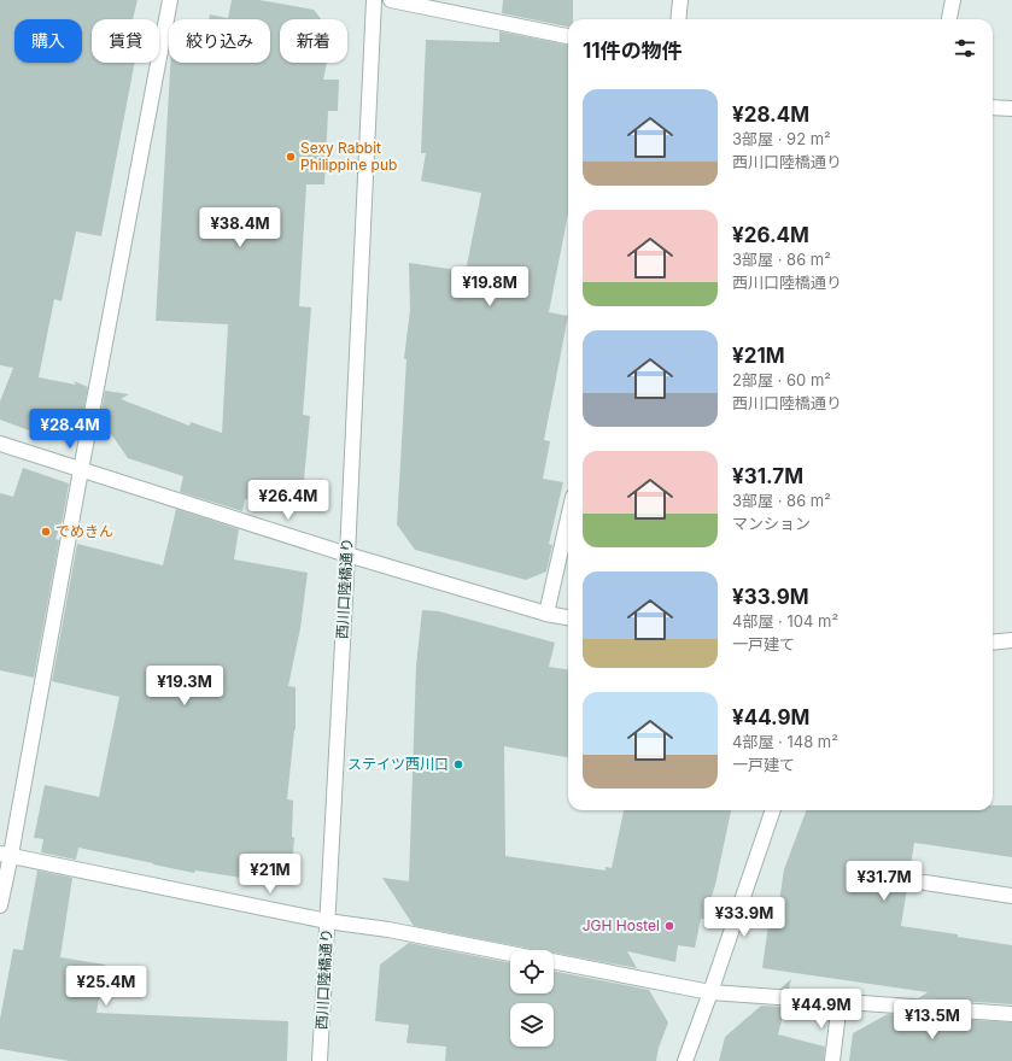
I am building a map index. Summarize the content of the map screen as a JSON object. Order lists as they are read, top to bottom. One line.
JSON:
{"streets":{"street":["西川口陸橋通り"]},"places":["Sexy Rabbit Philippine pub","でめきん","ステイツ西川口","JGH Hostel"],"page":{"chip":["購入","賃貸","絞り込み","新着"],"heading":"11件の物件","list":[{"name":"¥28.4M","note":"3部屋 · 92 m² · 西川口陸橋通り"},{"name":"¥26.4M","note":"3部屋 · 86 m² · 西川口陸橋通り"},{"name":"¥21M","note":"2部屋 · 60 m² · 西川口陸橋通り"},{"name":"¥31.7M","note":"3部屋 · 86 m² · マンション"},{"name":"¥33.9M","note":"4部屋 · 104 m² · 一戸建て"},{"name":"¥44.9M","note":"4部屋 · 148 m² · 一戸建て"}],"price":["¥38.4M","¥19.8M","¥28.4M","¥26.4M","¥19.3M","¥21M","¥31.7M","¥33.9M","¥25.4M","¥44.9M","¥13.5M"]}}
